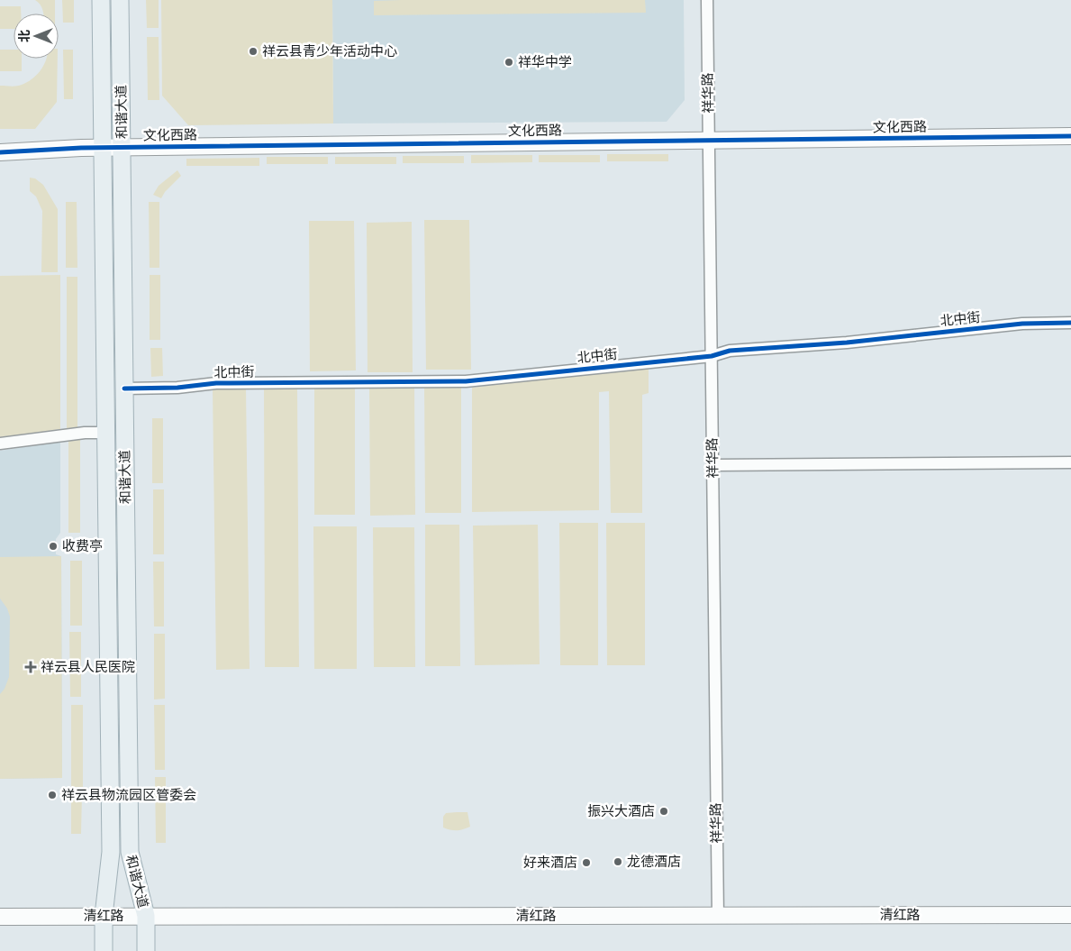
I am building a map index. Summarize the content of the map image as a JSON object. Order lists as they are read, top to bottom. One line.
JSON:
{"streets":{"main road":["和谐大道"],"street":["祥华路","文化西路","北中街","清红路"]},"crossings":[["祥华路","文化西路"],["祥华路","北中街"],["祥华路","清红路"],["和谐大道","文化西路"],["和谐大道","北中街"],["和谐大道","清红路"]],"places":{"other":["祥云县青少年活动中心","祥华中学","收费亭","祥云县物流园区管委会","振兴大酒店","龙德酒店","好来酒店"],"health":["祥云县人民医院"]},"north":"left"}
